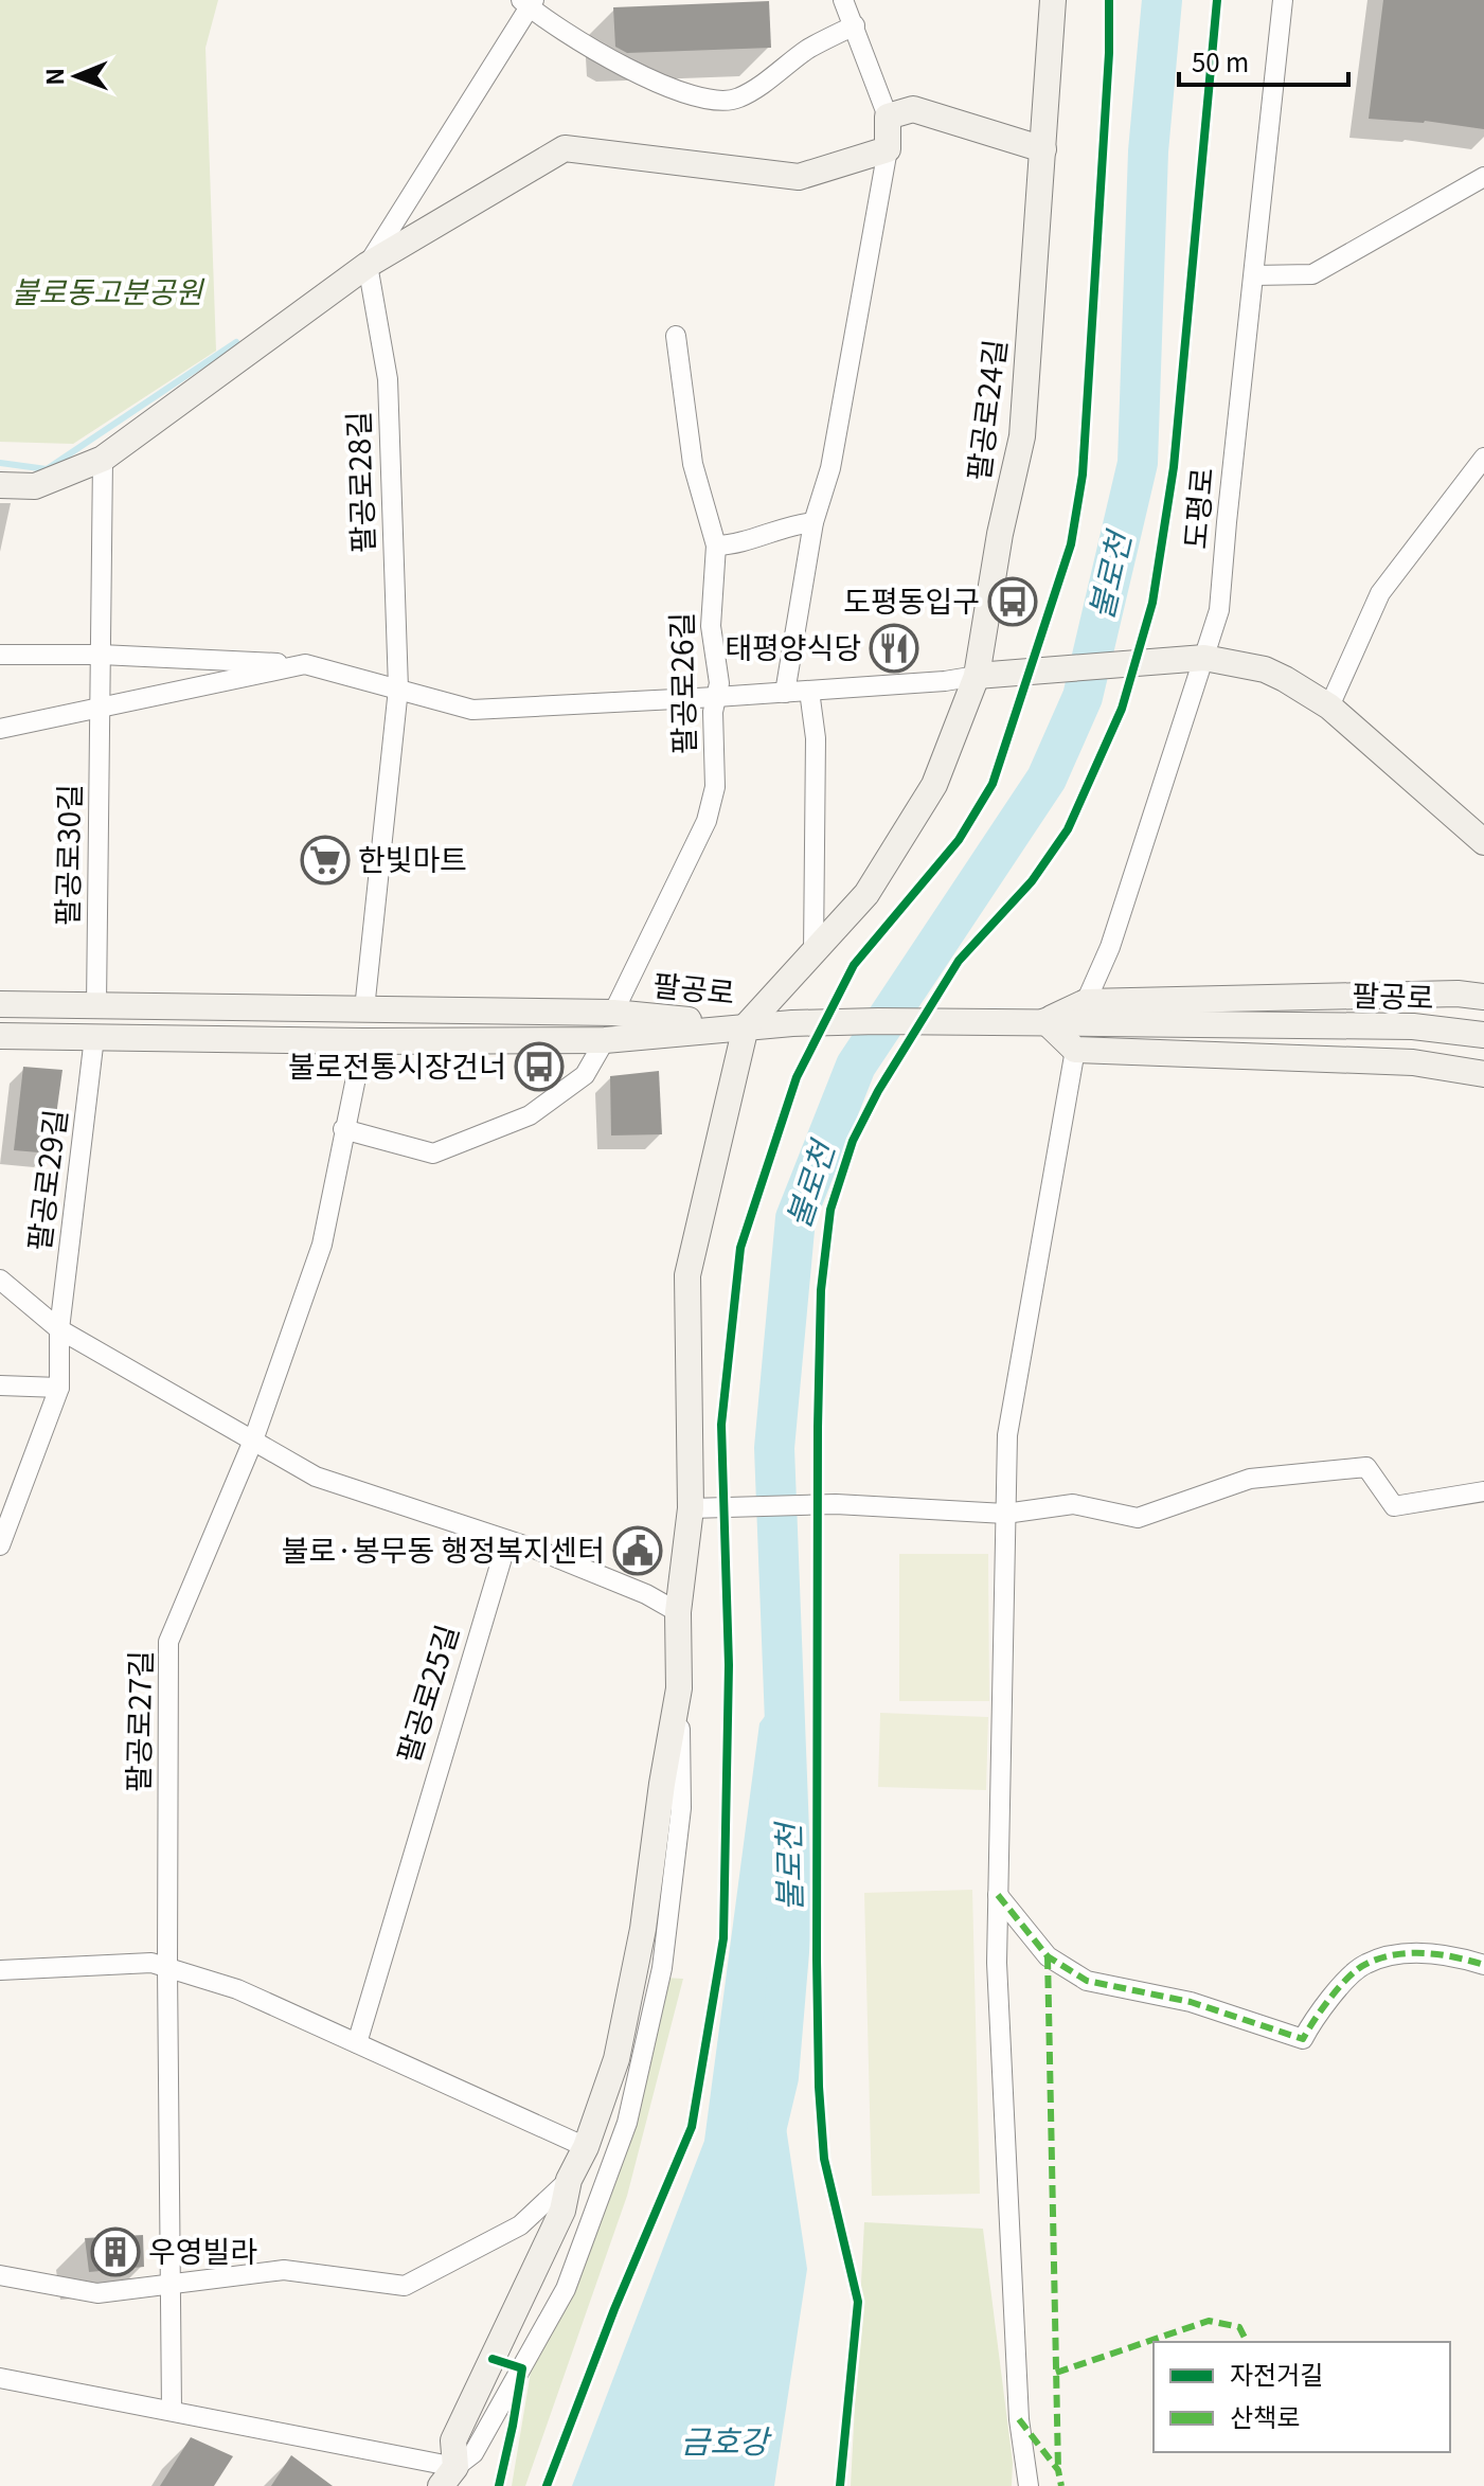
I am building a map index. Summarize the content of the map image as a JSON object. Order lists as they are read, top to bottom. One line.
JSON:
{"streets":{"main road":["팔공로24길","팔공로"],"street":["팔공로28길","도평로","팔공로26길","팔공로30길","팔공로29길","팔공로25길","팔공로27길"]},"crossings":[["팔공로24길","팔공로"],["팔공로28길","팔공로"],["팔공로26길","팔공로"],["팔공로30길","팔공로"],["팔공로","팔공로29길"],["팔공로","팔공로27길"],["팔공로29길","팔공로27길"]],"water":["불로천","금호강"],"parks":["불로동고분공원"],"places":{"bus stop":["도평동입구","불로전통시장건너"],"restaurant":["태평양식당"],"supermarket":["한빛마트"],"public building":["불로·봉무동 행정복지센터"],"building":["우영빌라"]},"legend":["자전거길","산책로"],"scale_bar":"50 m","north":"left"}
